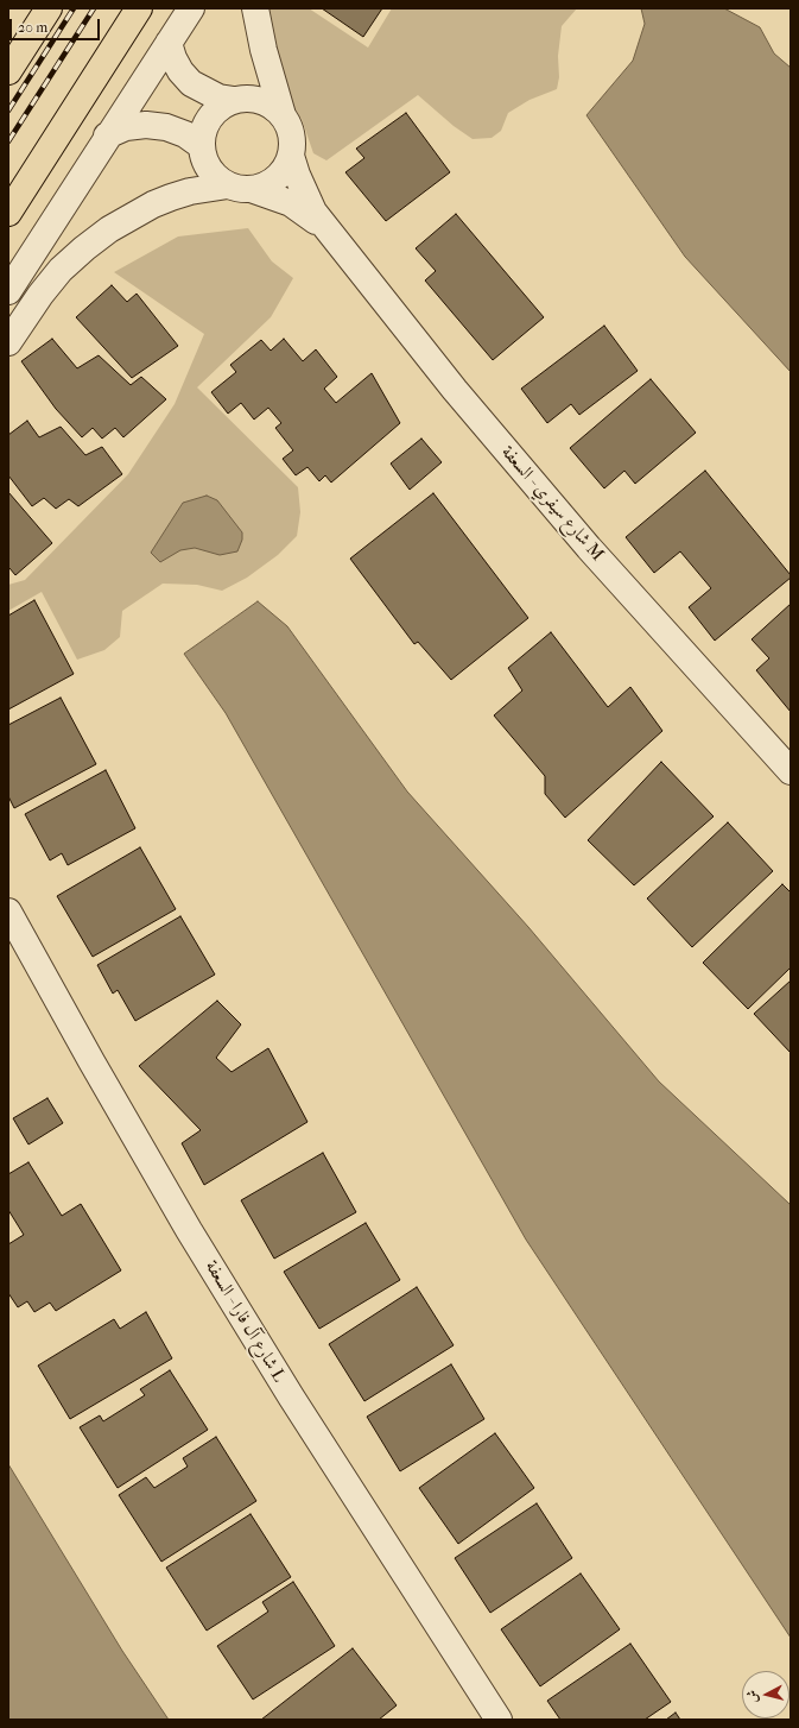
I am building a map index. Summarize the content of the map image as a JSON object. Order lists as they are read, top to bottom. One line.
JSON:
{"streets":{"street":["شارع سيفري - السعفة M","شارع آل فارا - السعفة L"]},"scale_bar":"20 m","north":"left"}
